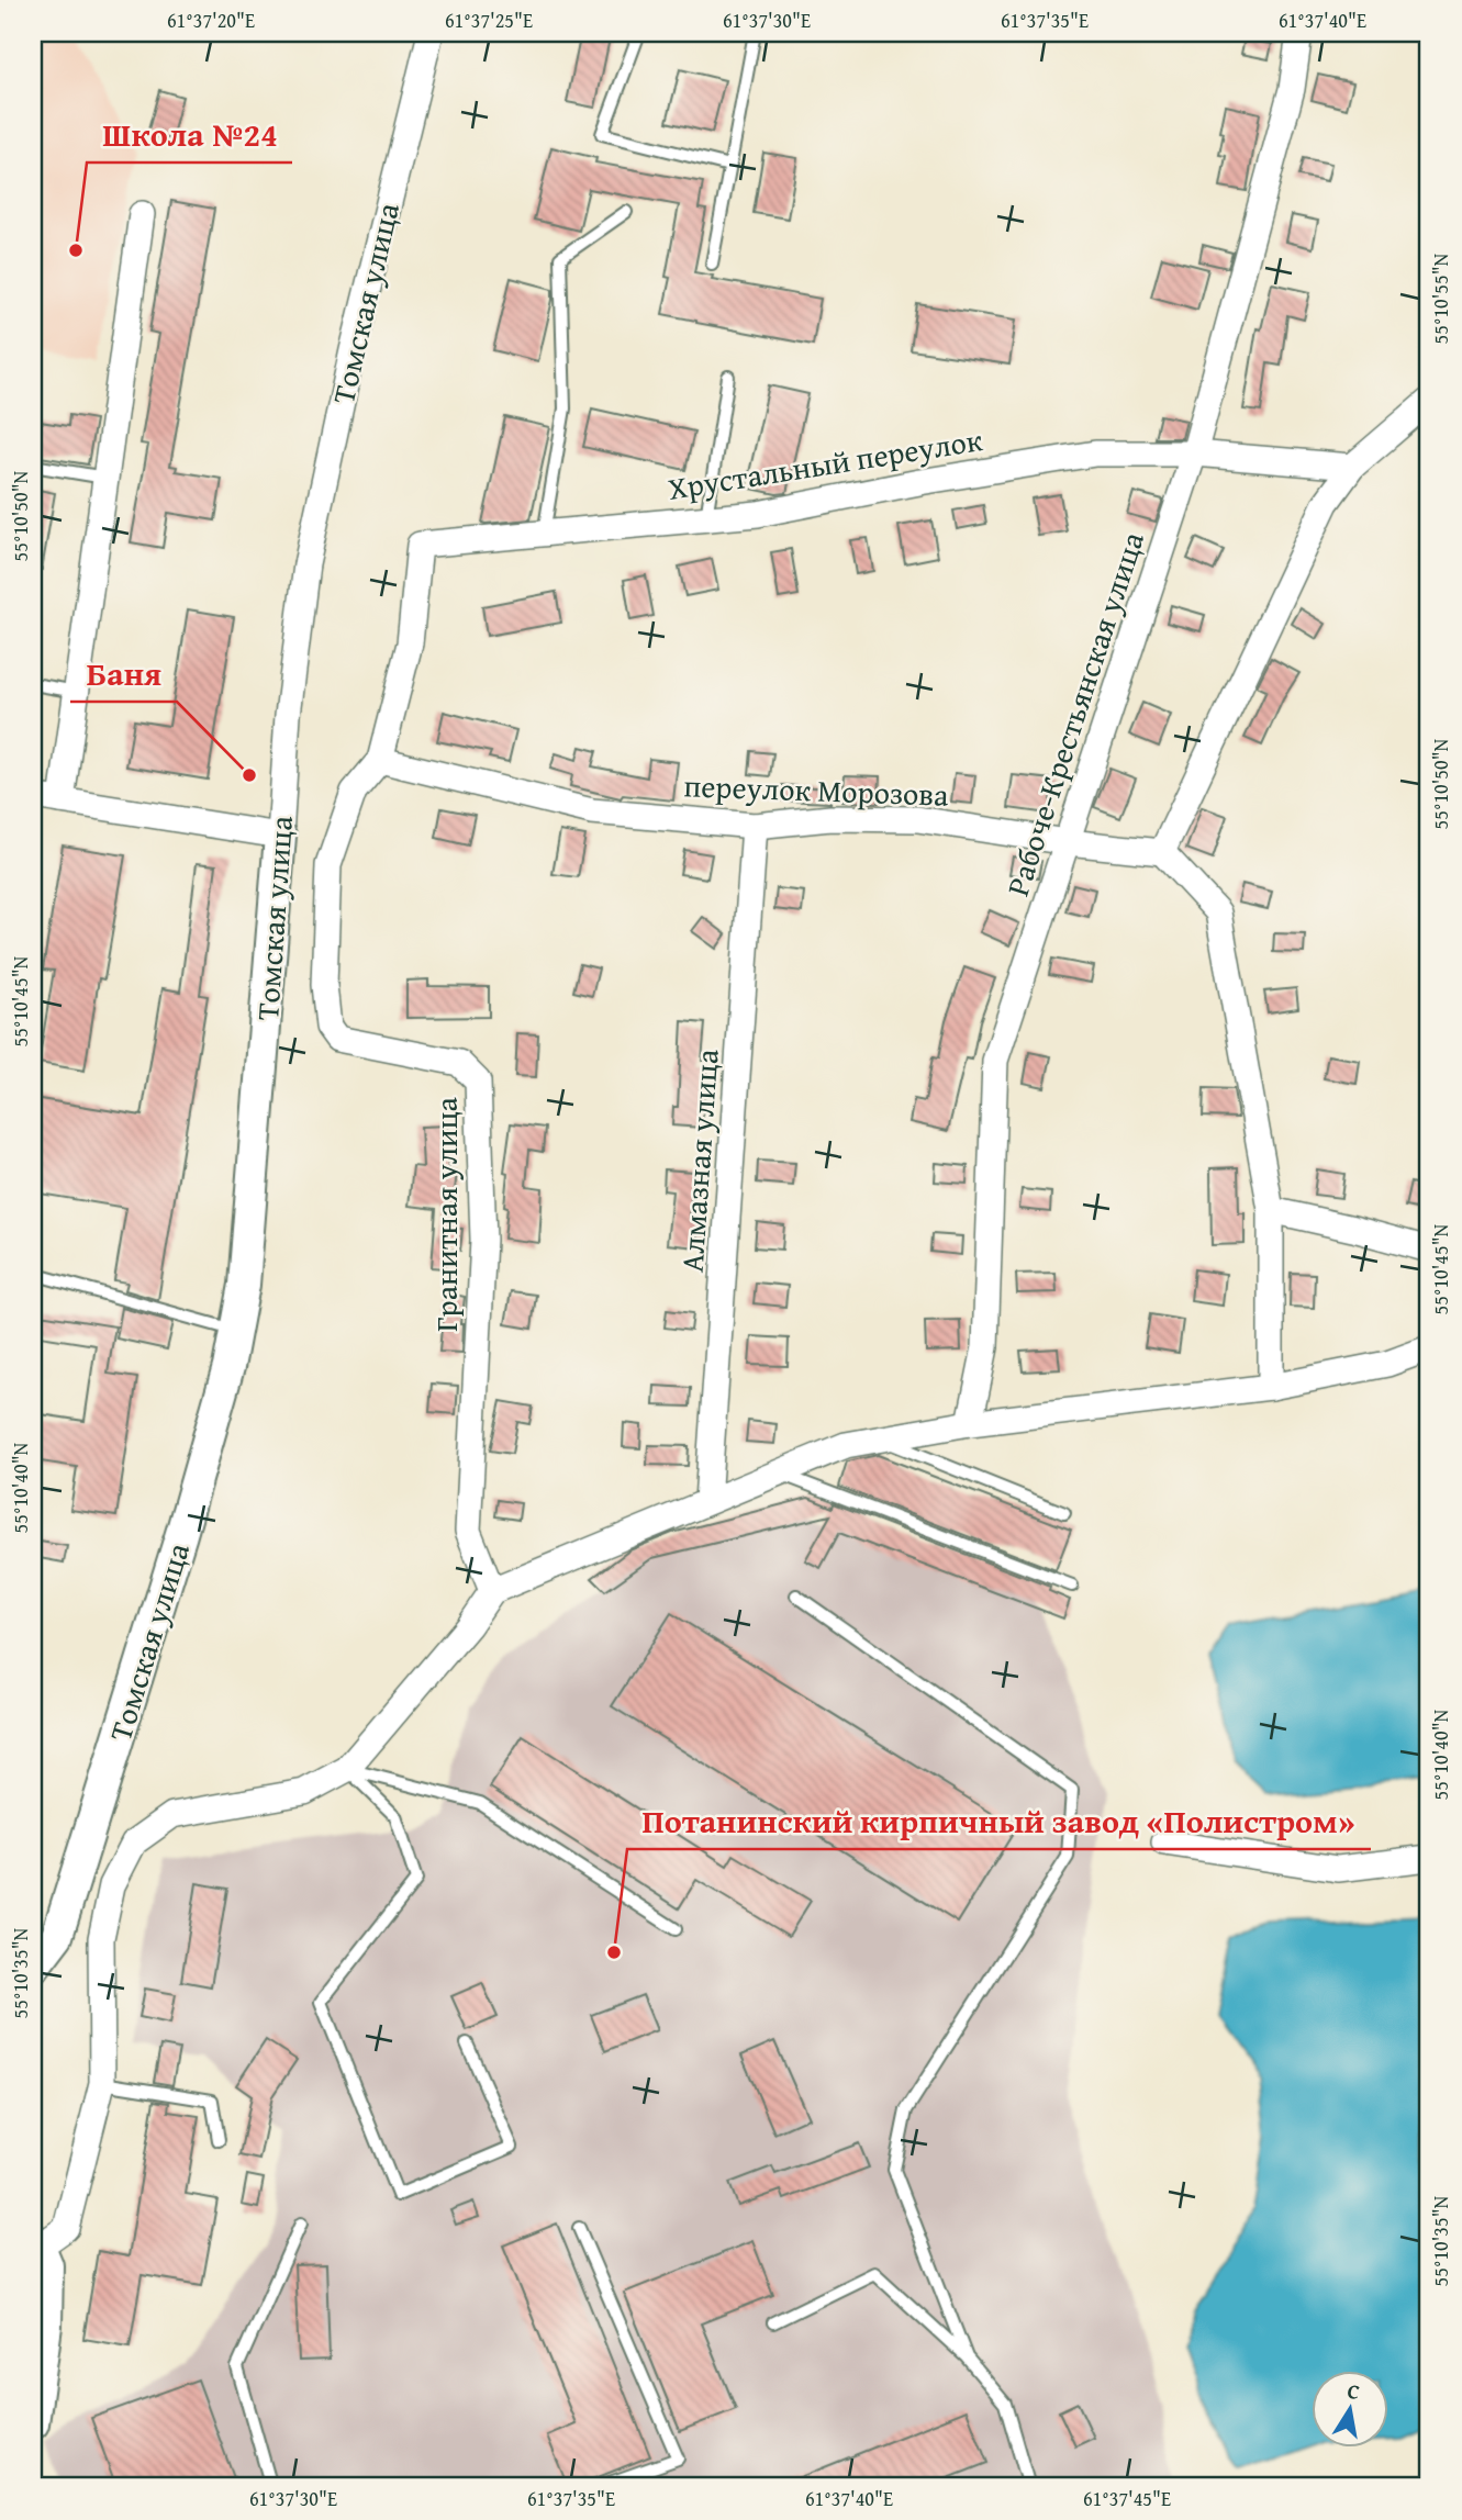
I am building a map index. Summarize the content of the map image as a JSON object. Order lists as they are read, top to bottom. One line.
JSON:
{"streets":{"street":["Томская улица","Хрустальный переулок","Рабоче-Крестьянская улица","переулок Морозова","Алмазная улица","Гранитная улица"]},"crossings":[["Хрустальный переулок","Рабоче-Крестьянская улица"],["Хрустальный переулок","Гранитная улица"],["Рабоче-Крестьянская улица","переулок Морозова"],["переулок Морозова","Алмазная улица"],["переулок Морозова","Гранитная улица"]],"places":["Школа №24","Баня","Потанинский кирпичный завод «Полистром»"],"north":"top","coordinates":["61°37'20\"E","61°37'25\"E","61°37'30\"E","61°37'35\"E","61°37'40\"E","55°10'55\"N","55°10'50\"N","55°10'45\"N","55°10'40\"N","55°10'35\"N","61°37'45\"E"]}
